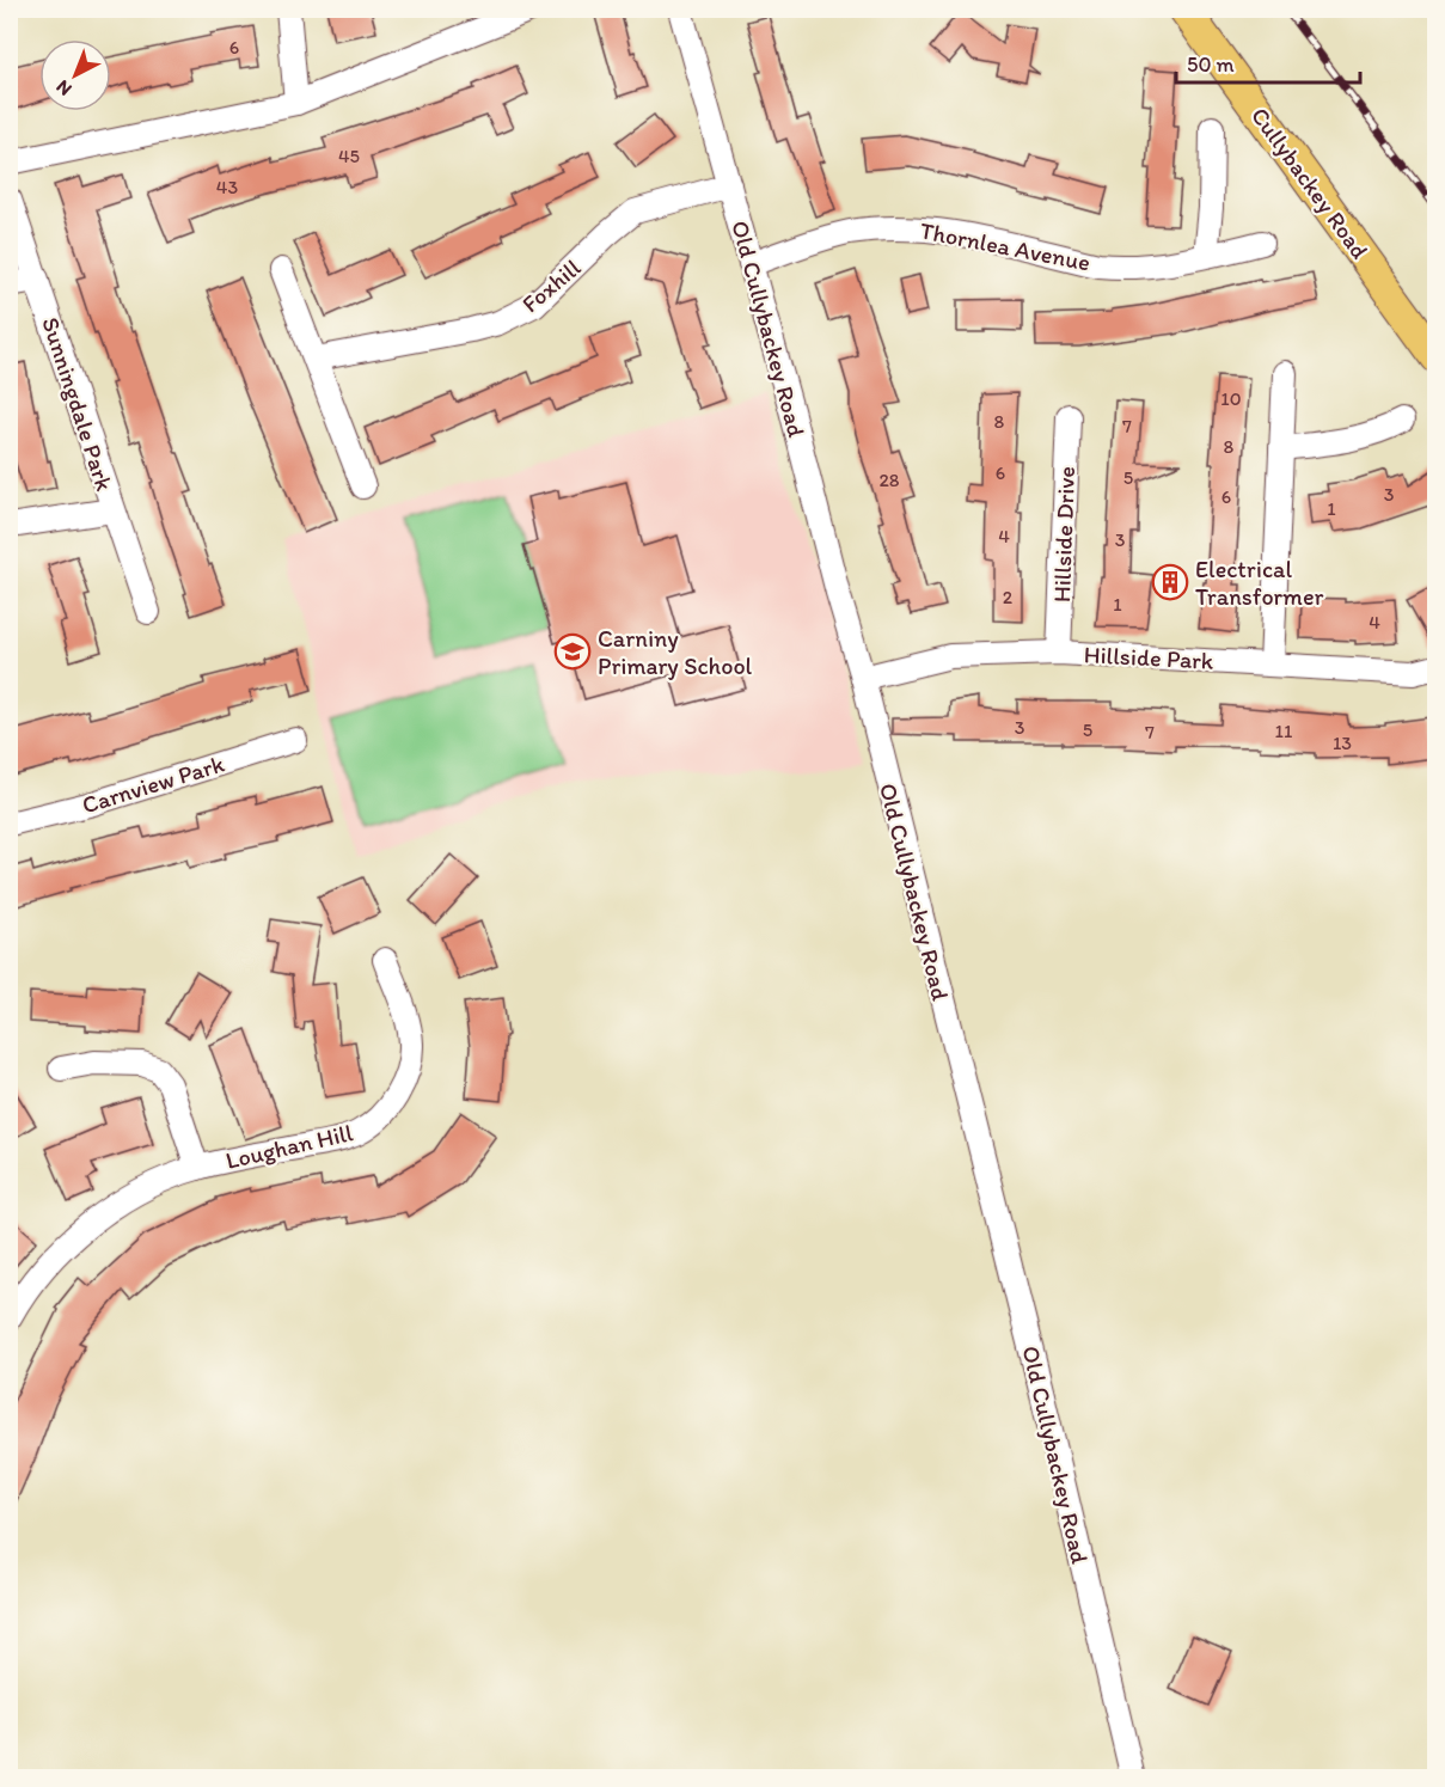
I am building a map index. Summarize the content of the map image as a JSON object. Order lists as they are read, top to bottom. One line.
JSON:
{"streets":{"main road":["Cullybackey Road"],"street":["Thornlea Avenue","Foxhill","Old Cullybackey Road","Sunningdale Park","Hillside Drive","Hillside Park","Carnview Park","Loughan Hill"]},"crossings":[["Thornlea Avenue","Old Cullybackey Road"],["Foxhill","Old Cullybackey Road"],["Old Cullybackey Road","Hillside Park"],["Hillside Drive","Hillside Park"]],"places":{"building":["Electrical Transformer"],"school or university":["Carniny Primary School"]},"house_numbers":["6","45","43","10","8","7","8","6","5","28","3","6","1","4","3","2","1","4","3","5","11","7","13"],"scale_bar":"50 m","north":"bottom left"}
